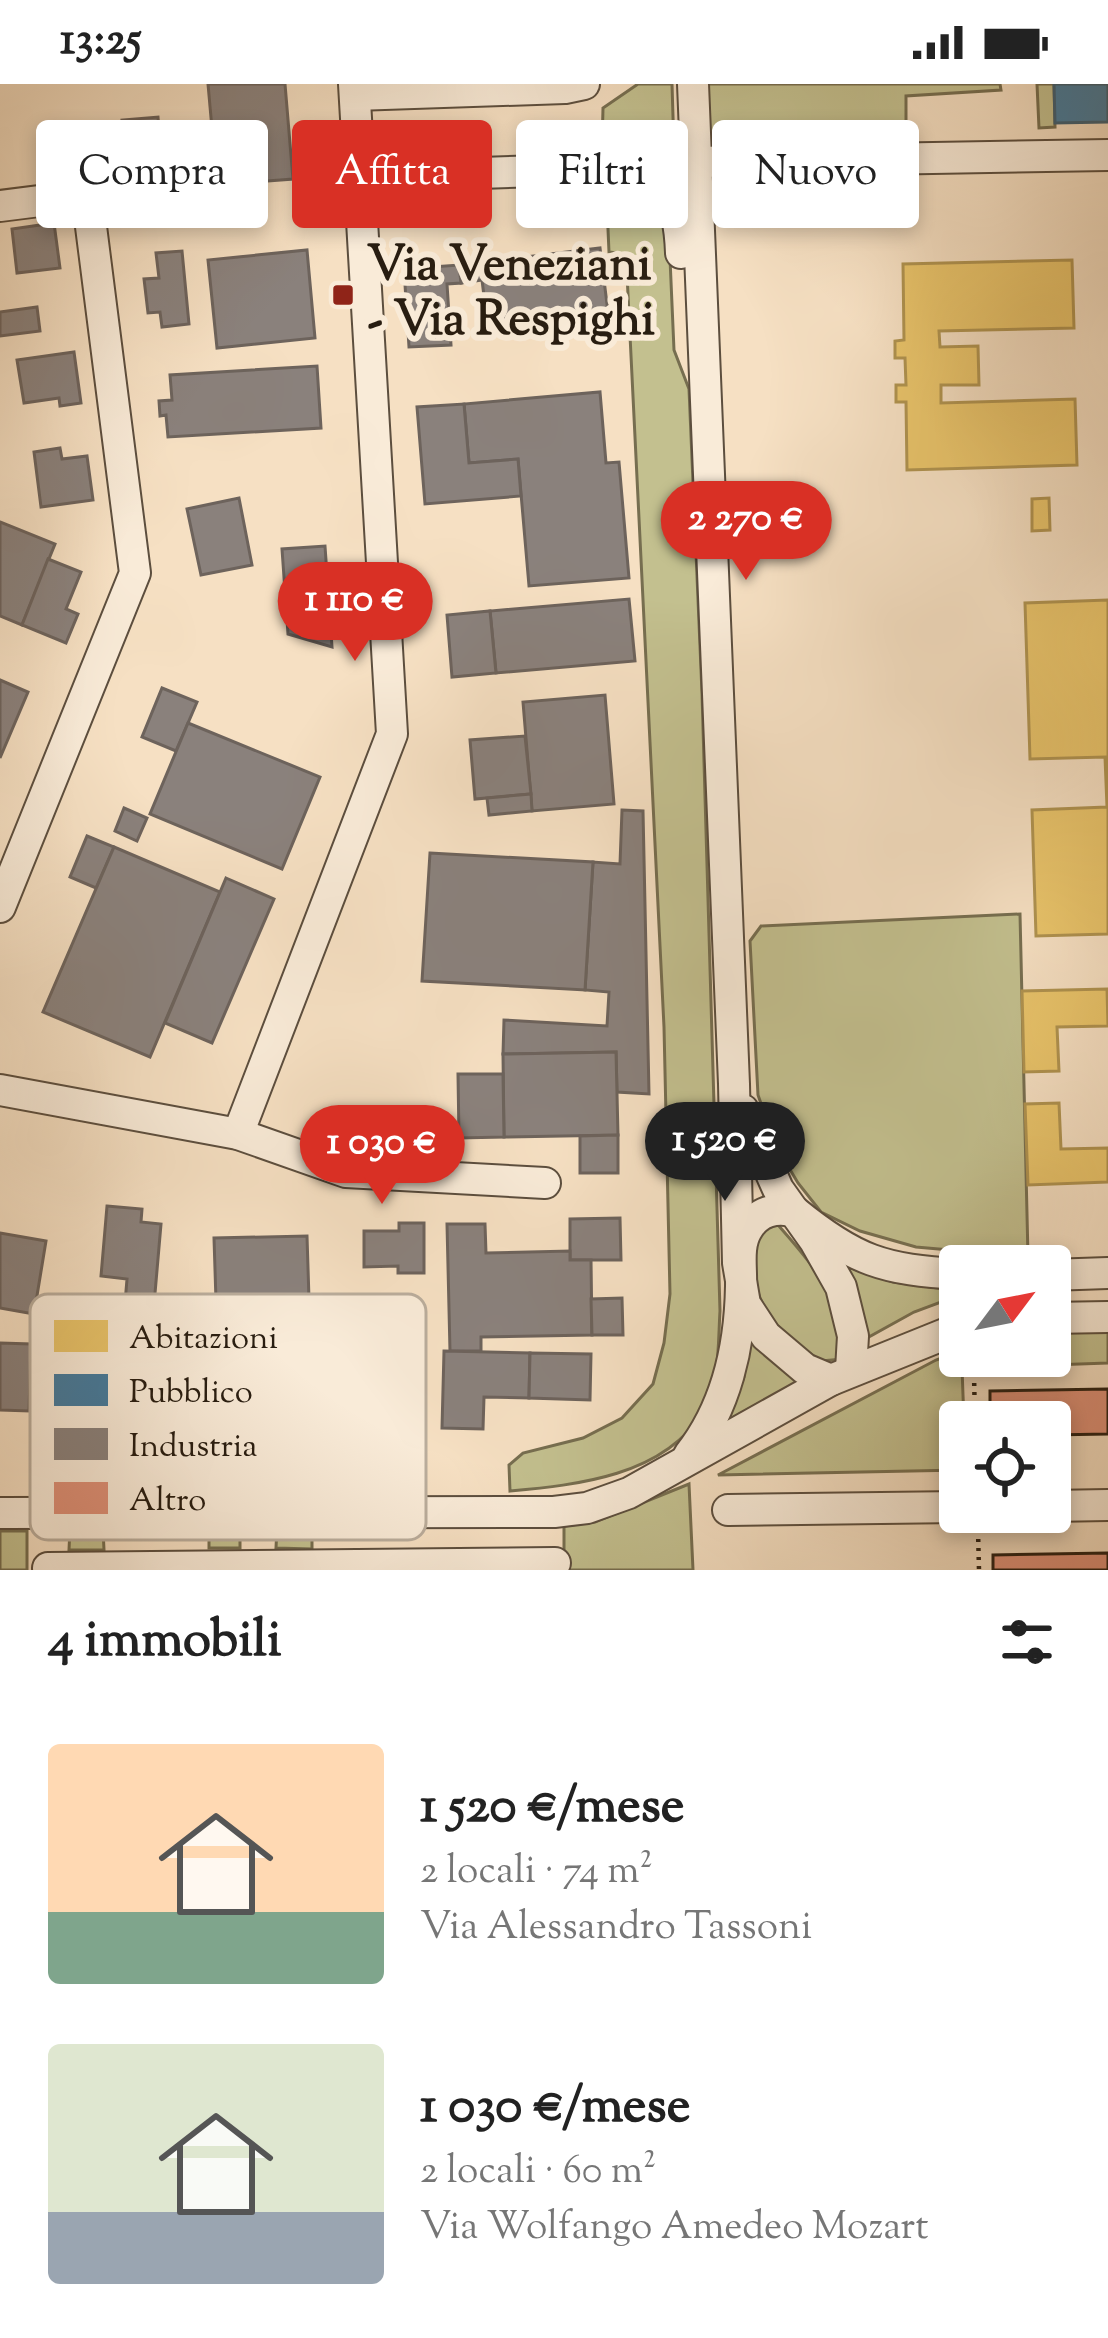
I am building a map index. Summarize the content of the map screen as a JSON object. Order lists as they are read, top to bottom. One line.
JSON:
{"places":{"transit":["Via Veneziani - Via Respighi"]},"legend":["Abitazioni","Pubblico","Industria","Altro"],"north":"top right","page":{"status":"13:25","chip":["Compra","Affitta","Filtri","Nuovo"],"price":["2 270 €","1 110 €","1 520 €","1 030 €"],"heading":"4 immobili","list":[{"name":"1 520 €/mese","note":"2 locali · 74 m² · Via Alessandro Tassoni"},{"name":"1 030 €/mese","note":"2 locali · 60 m² · Via Wolfango Amedeo Mozart"}]}}
